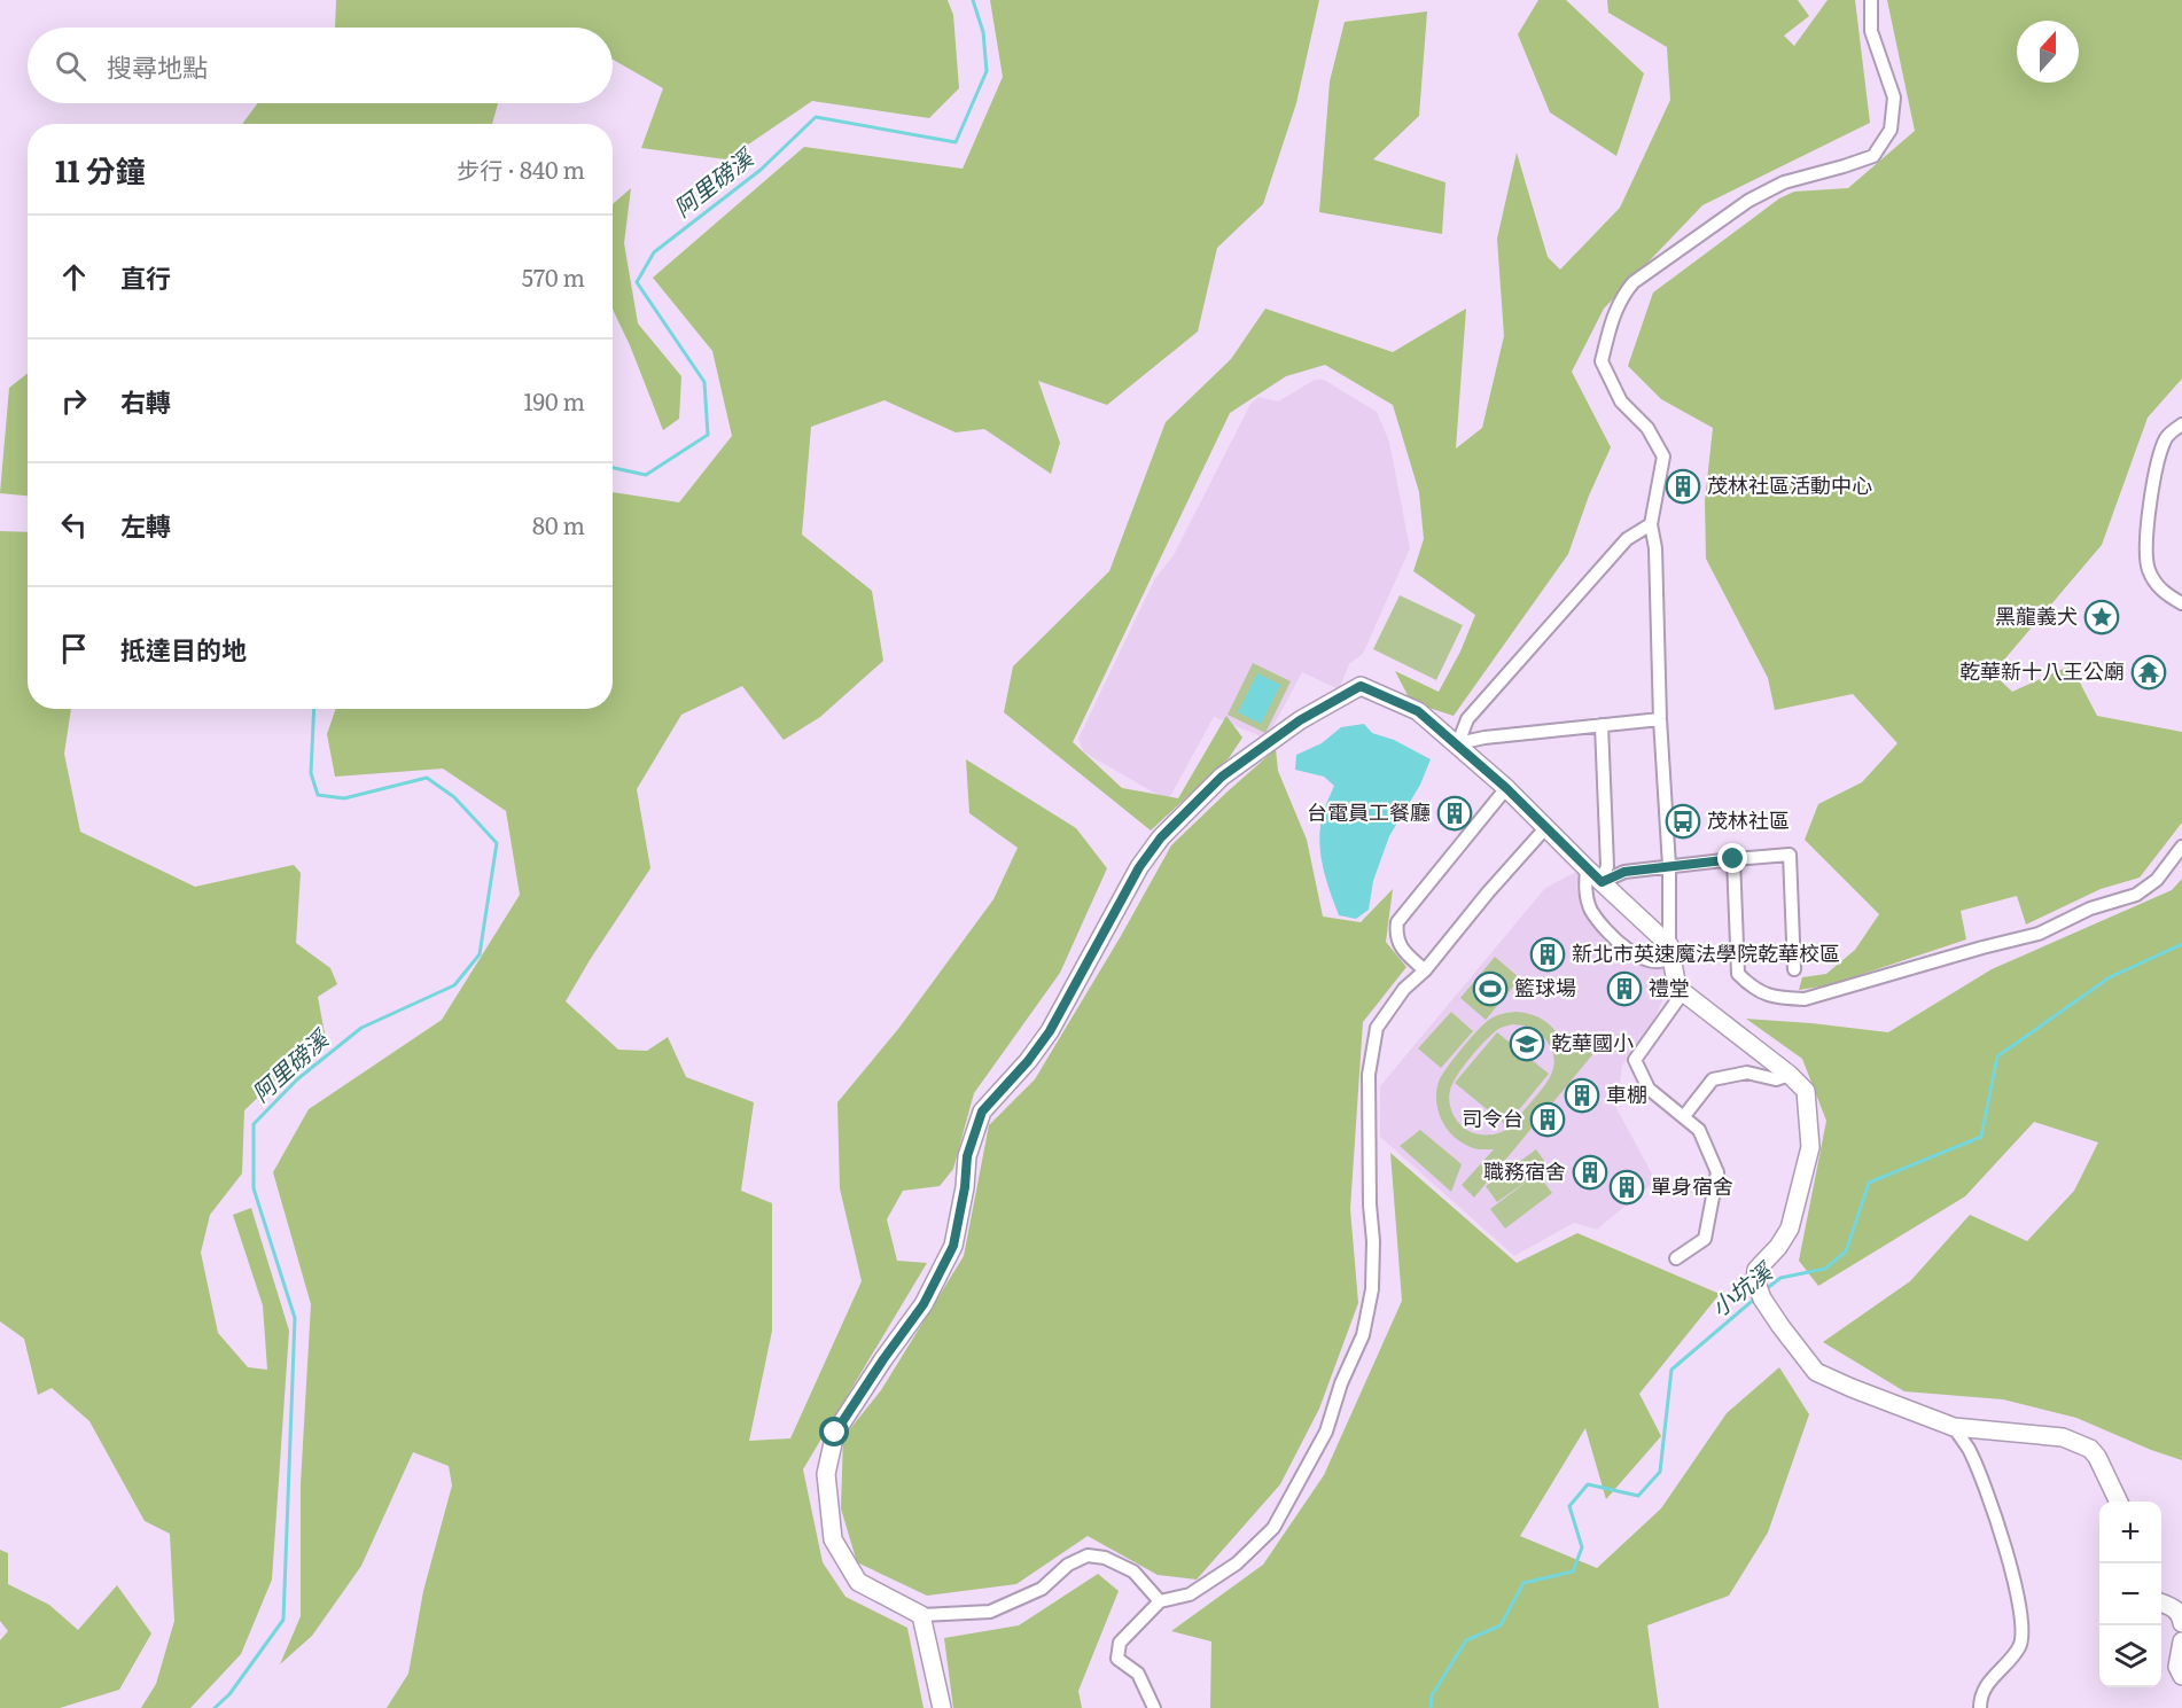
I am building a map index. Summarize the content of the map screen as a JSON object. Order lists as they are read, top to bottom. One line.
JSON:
{"water":["阿里磅溪","小坑溪"],"places":{"building":["茂林社區活動中心","台電員工餐廳","新北市英速魔法學院乾華校區","禮堂","車棚","司令台","職務宿舍","單身宿舍"],"place":["黑龍義犬"],"temple":["乾華新十八王公廟"],"bus stop":["茂林社區"],"sports":["籃球場"],"school or university":["乾華國小"]},"north":"top","page":{"search":"搜尋地點","heading":["11 分鐘","步行 · 840 m"],"list":[["直行","570 m"],["右轉","190 m"],["左轉","80 m"],"抵達目的地"],"map_buttons":["+","−"]}}
